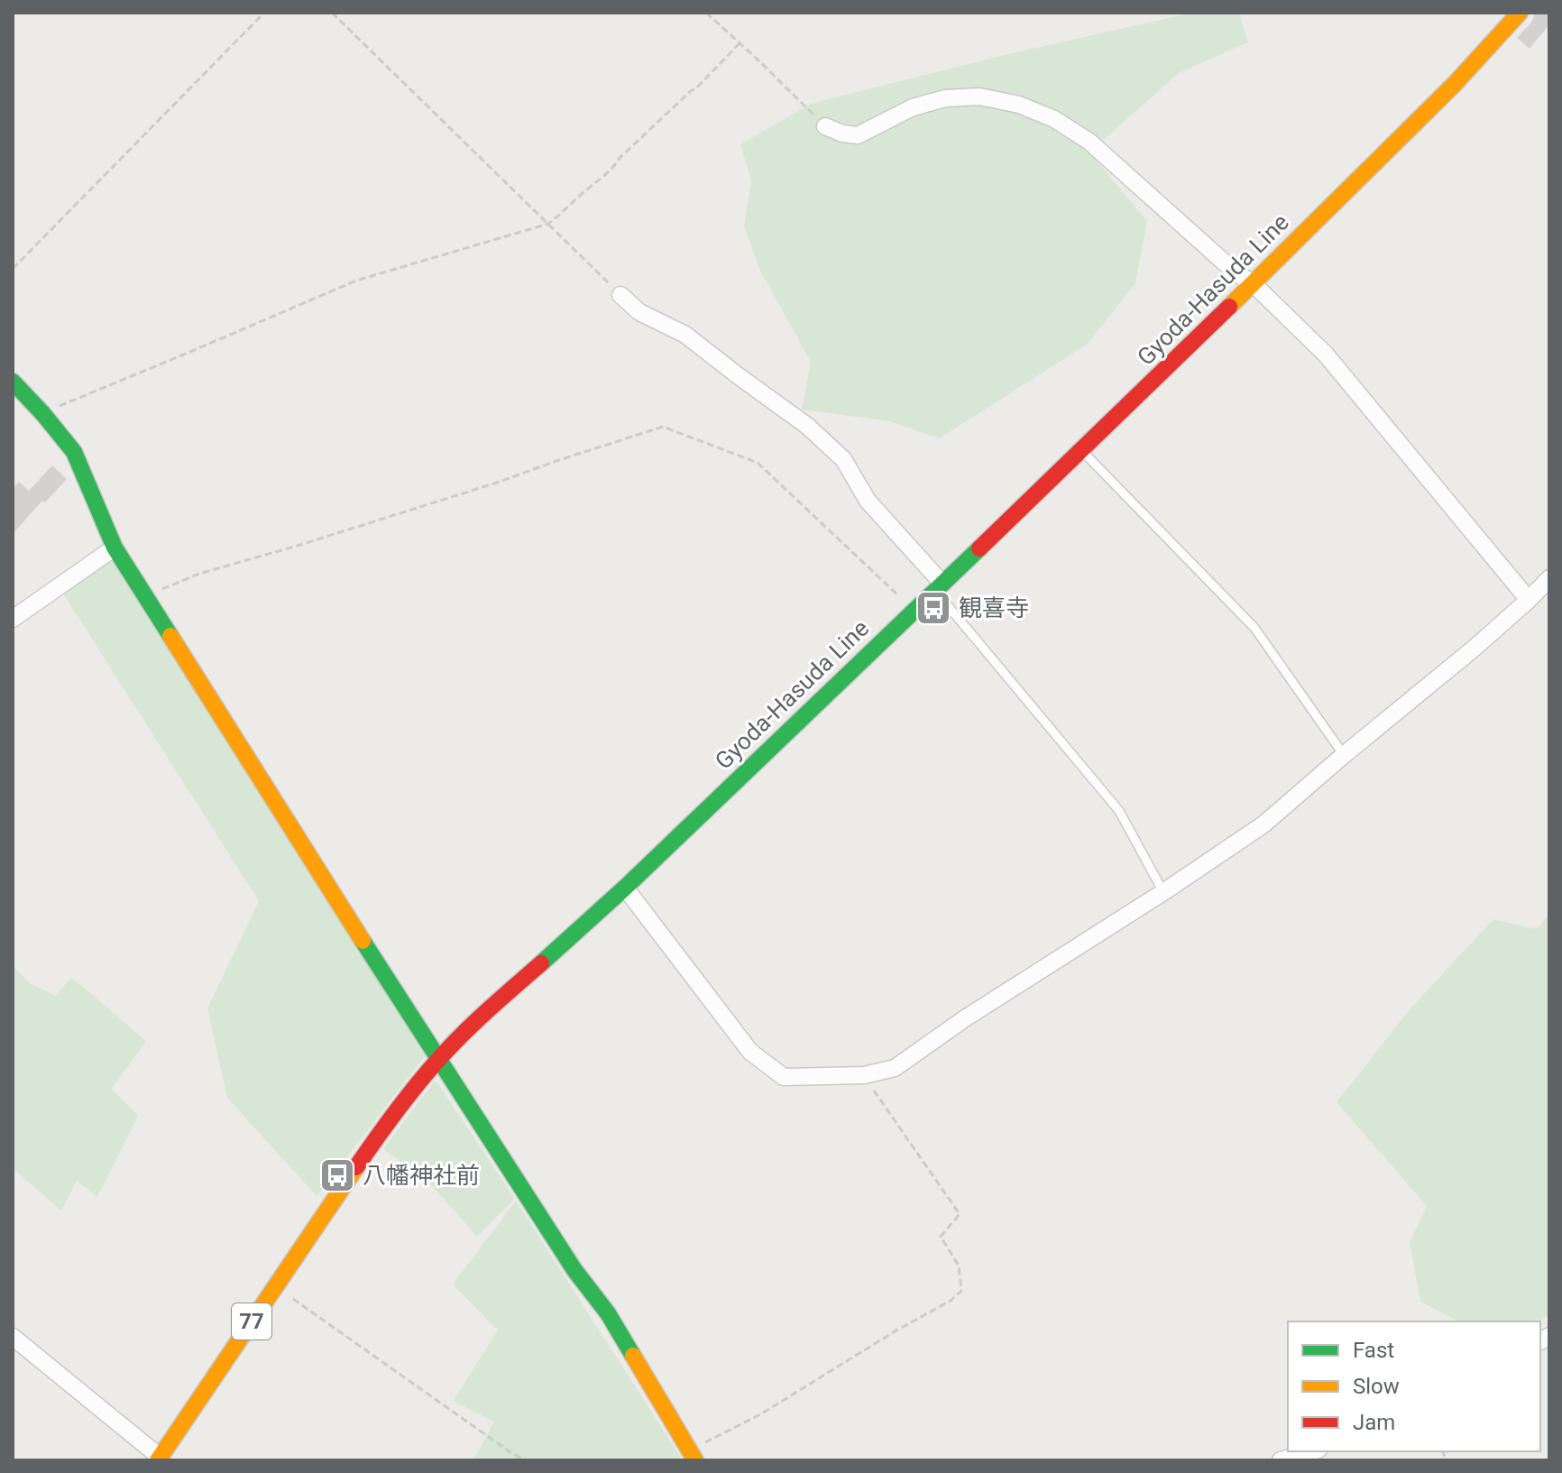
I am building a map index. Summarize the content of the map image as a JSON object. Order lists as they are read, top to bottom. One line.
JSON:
{"streets":{"main road":["Gyoda-Hasuda Line","77"]},"places":{"bus stop":["観喜寺","八幡神社前"]},"legend":["Fast","Slow","Jam"]}
